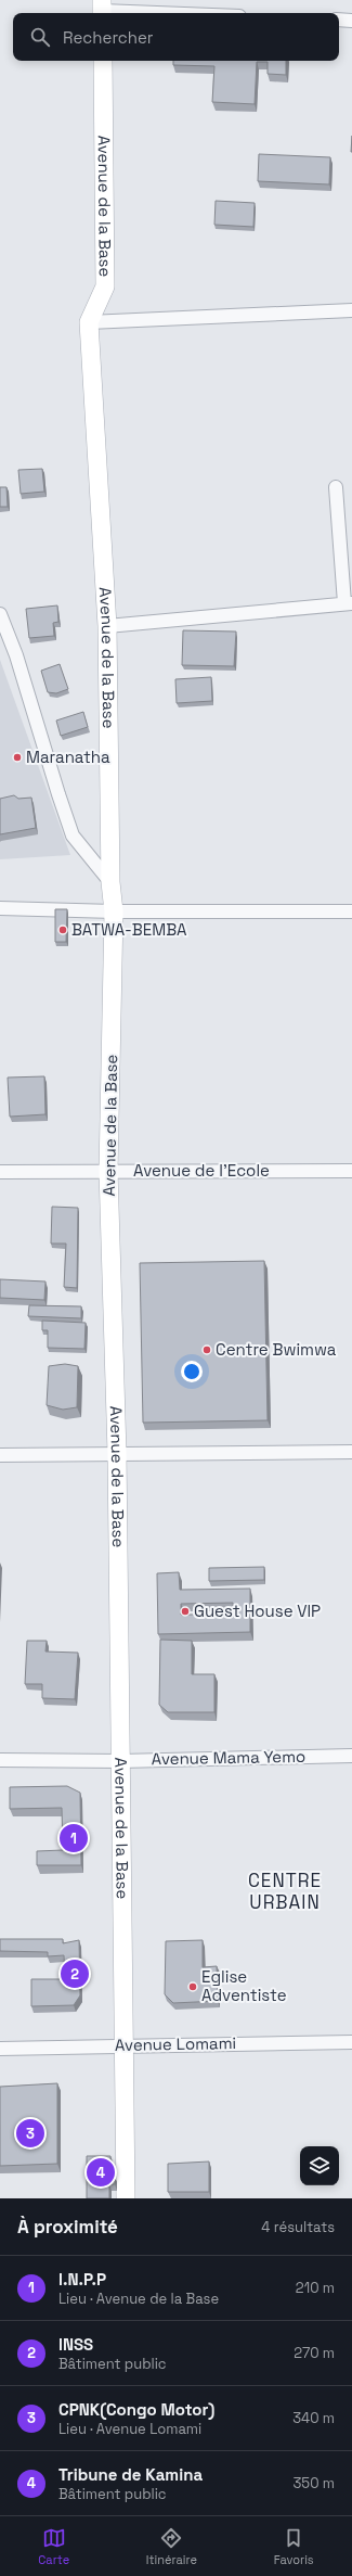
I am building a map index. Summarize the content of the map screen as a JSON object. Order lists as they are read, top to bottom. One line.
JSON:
{"streets":{"main road":["Avenue de la Base"],"street":["Avenue de l'Ecole","Avenue Mama Yemo","Avenue Lomami"]},"crossings":[["Avenue de la Base","Avenue de l'Ecole"],["Avenue de la Base","Avenue Mama Yemo"],["Avenue de la Base","Avenue Lomami"]],"districts":["CENTRE URBAIN"],"places":["Maranatha","BATWA-BEMBA","Centre Bwimwa","Guest House VIP","Eglise Adventiste"],"page":{"search":"Rechercher","pins":["1","2","3","4"],"heading":["À proximité","4 résultats"],"list":[{"mark":"1","name":"I.N.P.P","note":"Lieu · Avenue de la Base","value":"210 m"},{"mark":"2","name":"INSS","note":"Bâtiment public","value":"270 m"},{"mark":"3","name":"CPNK(Congo Motor)","note":"Lieu · Avenue Lomami","value":"340 m"},{"mark":"4","name":"Tribune de Kamina","note":"Bâtiment public","value":"350 m"}],"nav":["Carte","Itinéraire","Favoris"]}}
